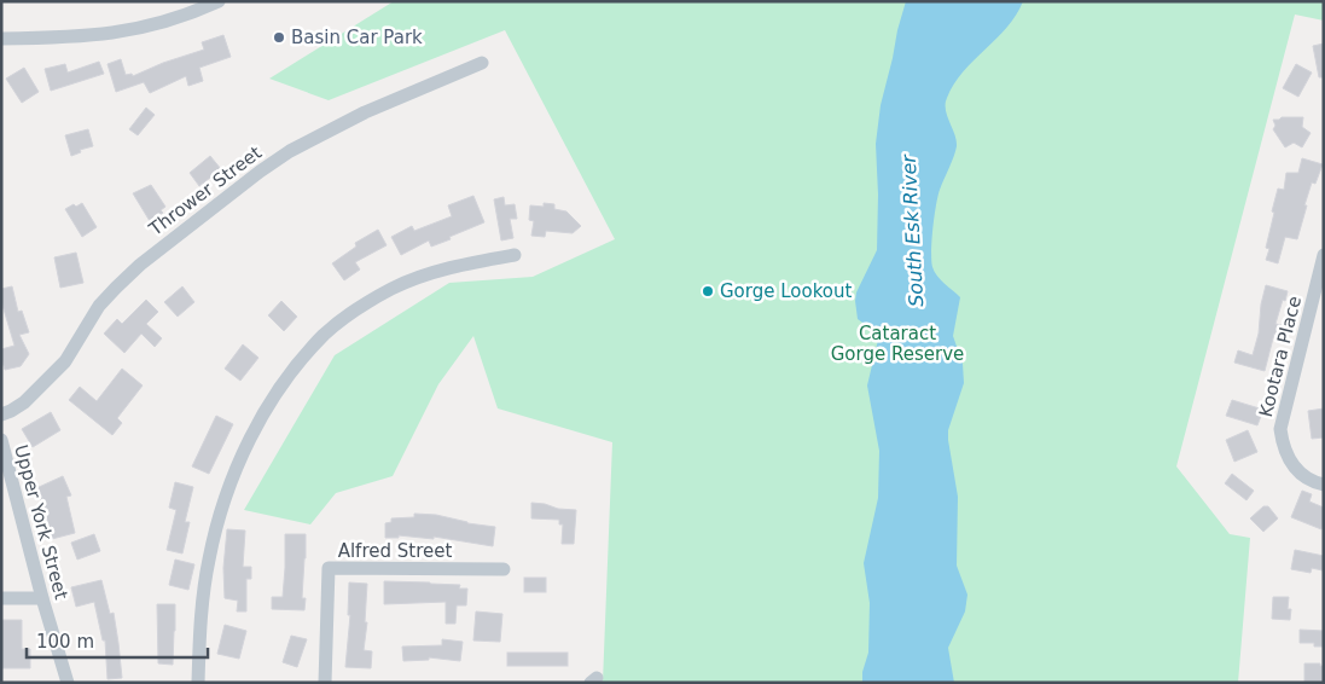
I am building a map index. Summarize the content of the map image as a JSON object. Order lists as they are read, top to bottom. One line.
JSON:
{"streets":{"street":["Thrower Street","Kootara Place","Upper York Street","Alfred Street"]},"water":["South Esk River"],"parks":["Cataract Gorge Reserve"],"places":["Basin Car Park","Gorge Lookout"],"scale_bar":"100 m"}
